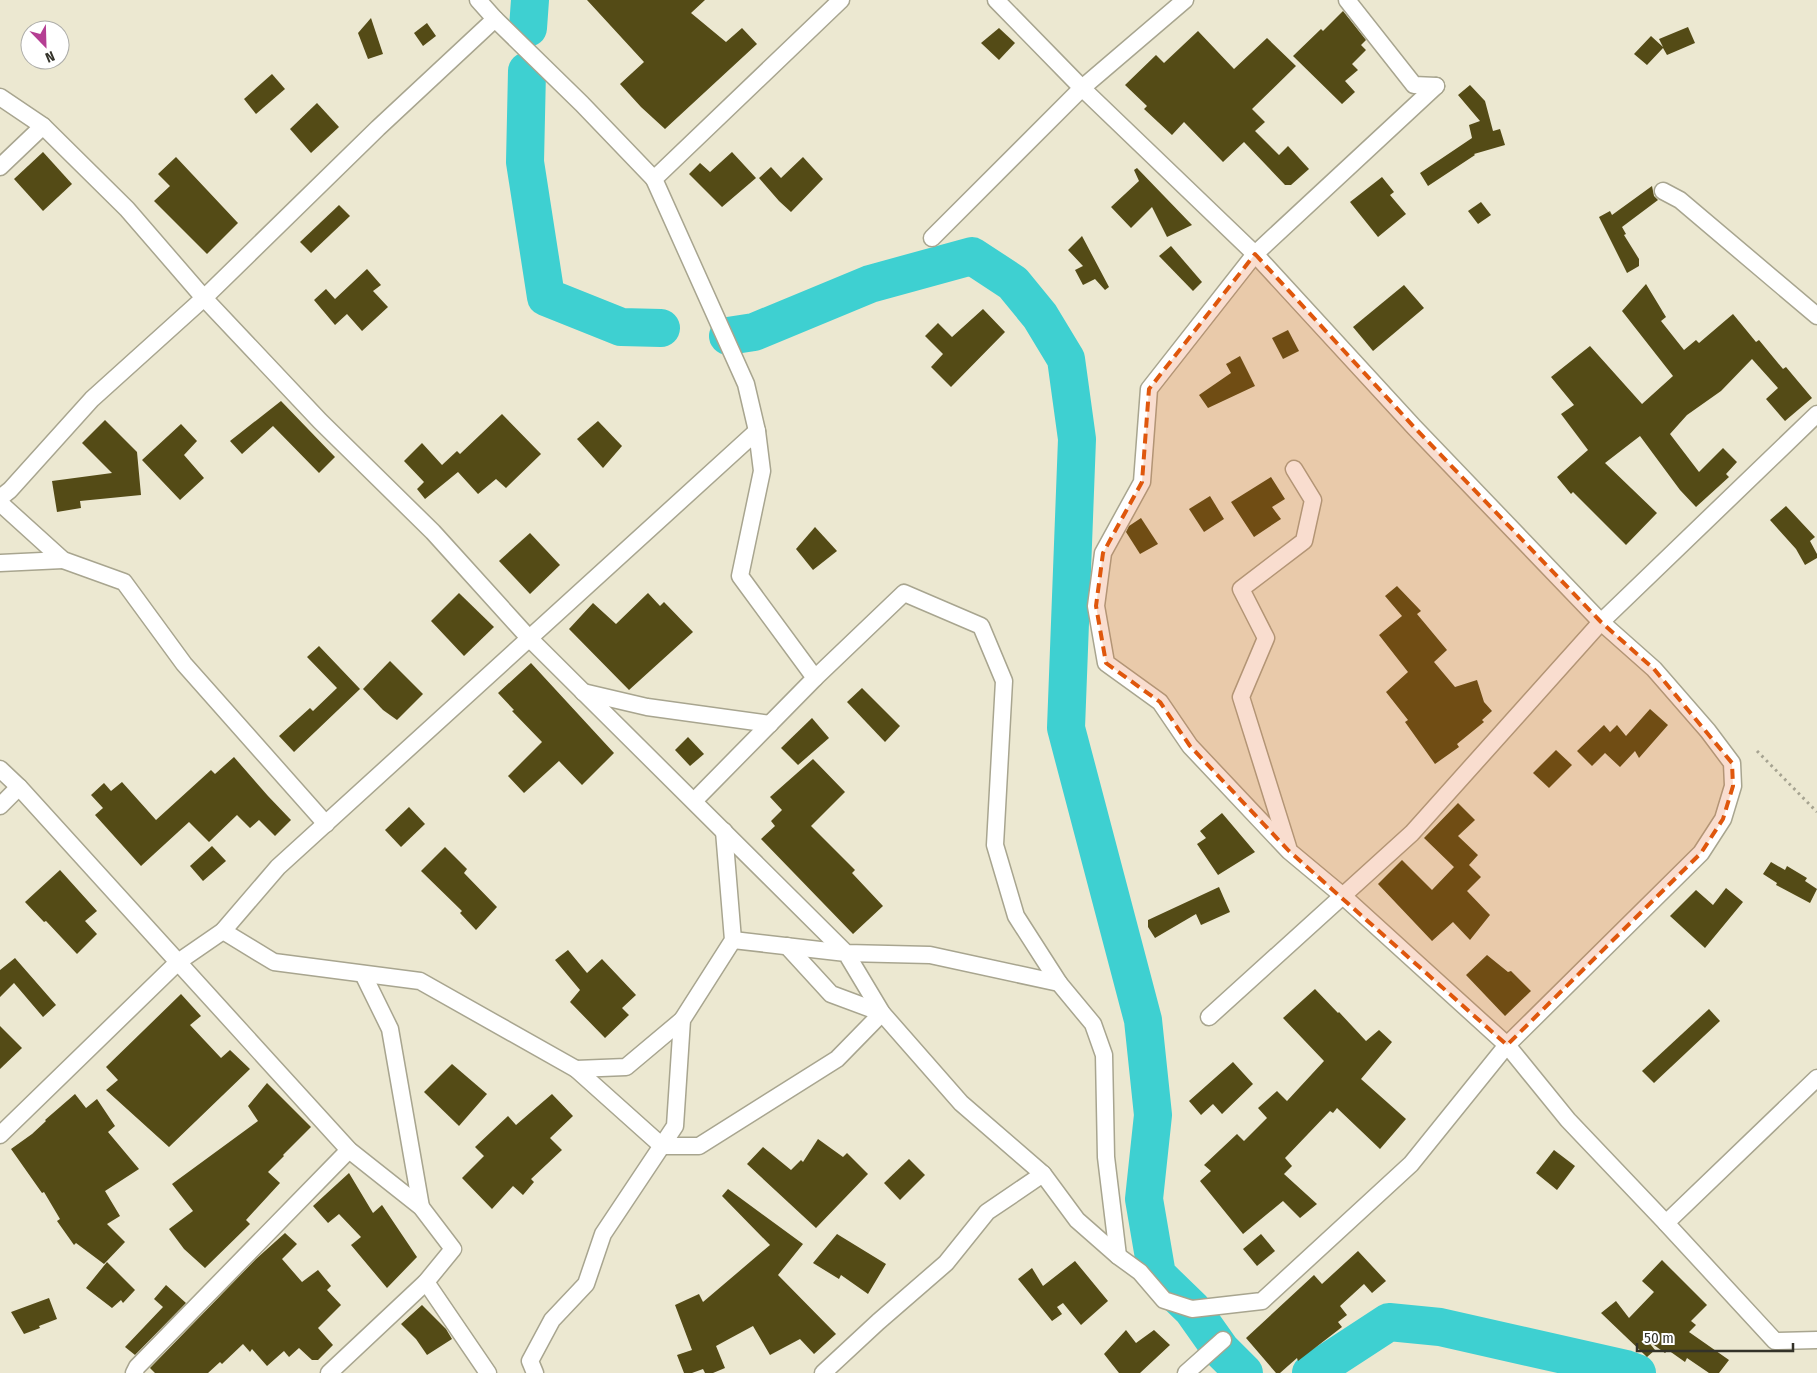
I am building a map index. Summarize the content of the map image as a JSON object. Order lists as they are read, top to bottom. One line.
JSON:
{"scale_bar":"50 m","north":"bottom right"}
